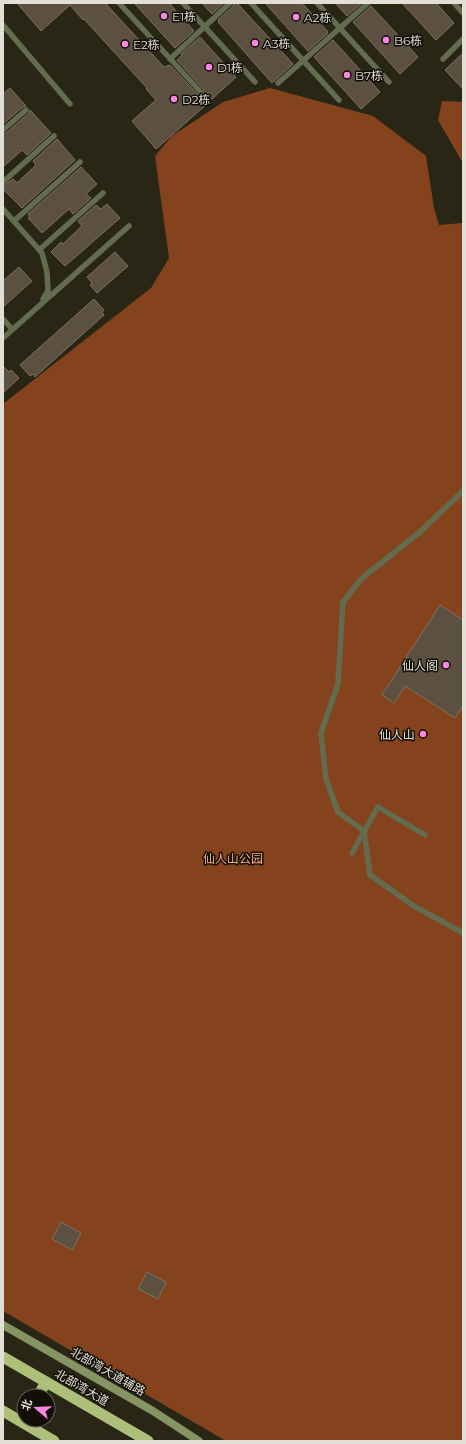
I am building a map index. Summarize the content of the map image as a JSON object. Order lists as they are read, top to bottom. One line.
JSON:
{"streets":{"highway":["北部湾大道"],"main road":["北部湾大道辅路"]},"parks":["仙人山公园"],"places":["E1栋","A2栋","B6栋","A3栋","E2栋","D1栋","B7栋","D2栋","仙人阁","仙人山"],"north":"left"}
